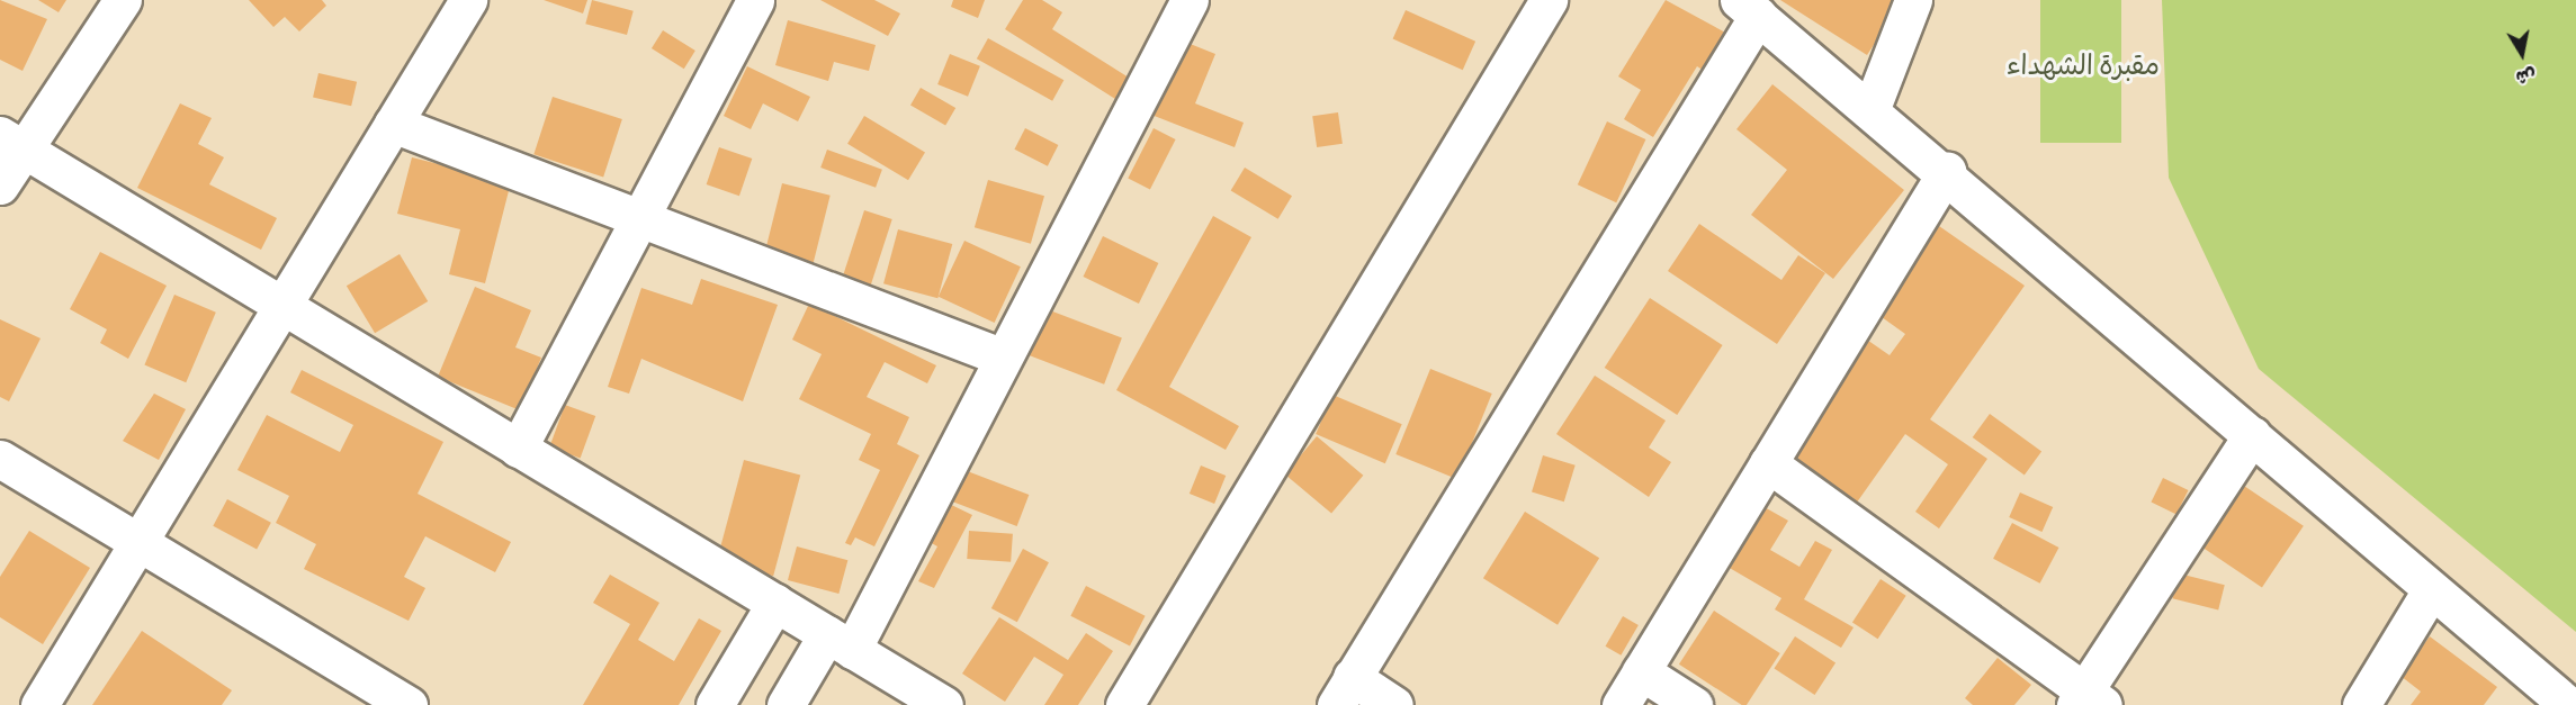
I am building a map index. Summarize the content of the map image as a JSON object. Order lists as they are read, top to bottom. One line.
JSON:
{"parks":["مقبرة الشهداء"],"north":"bottom"}
